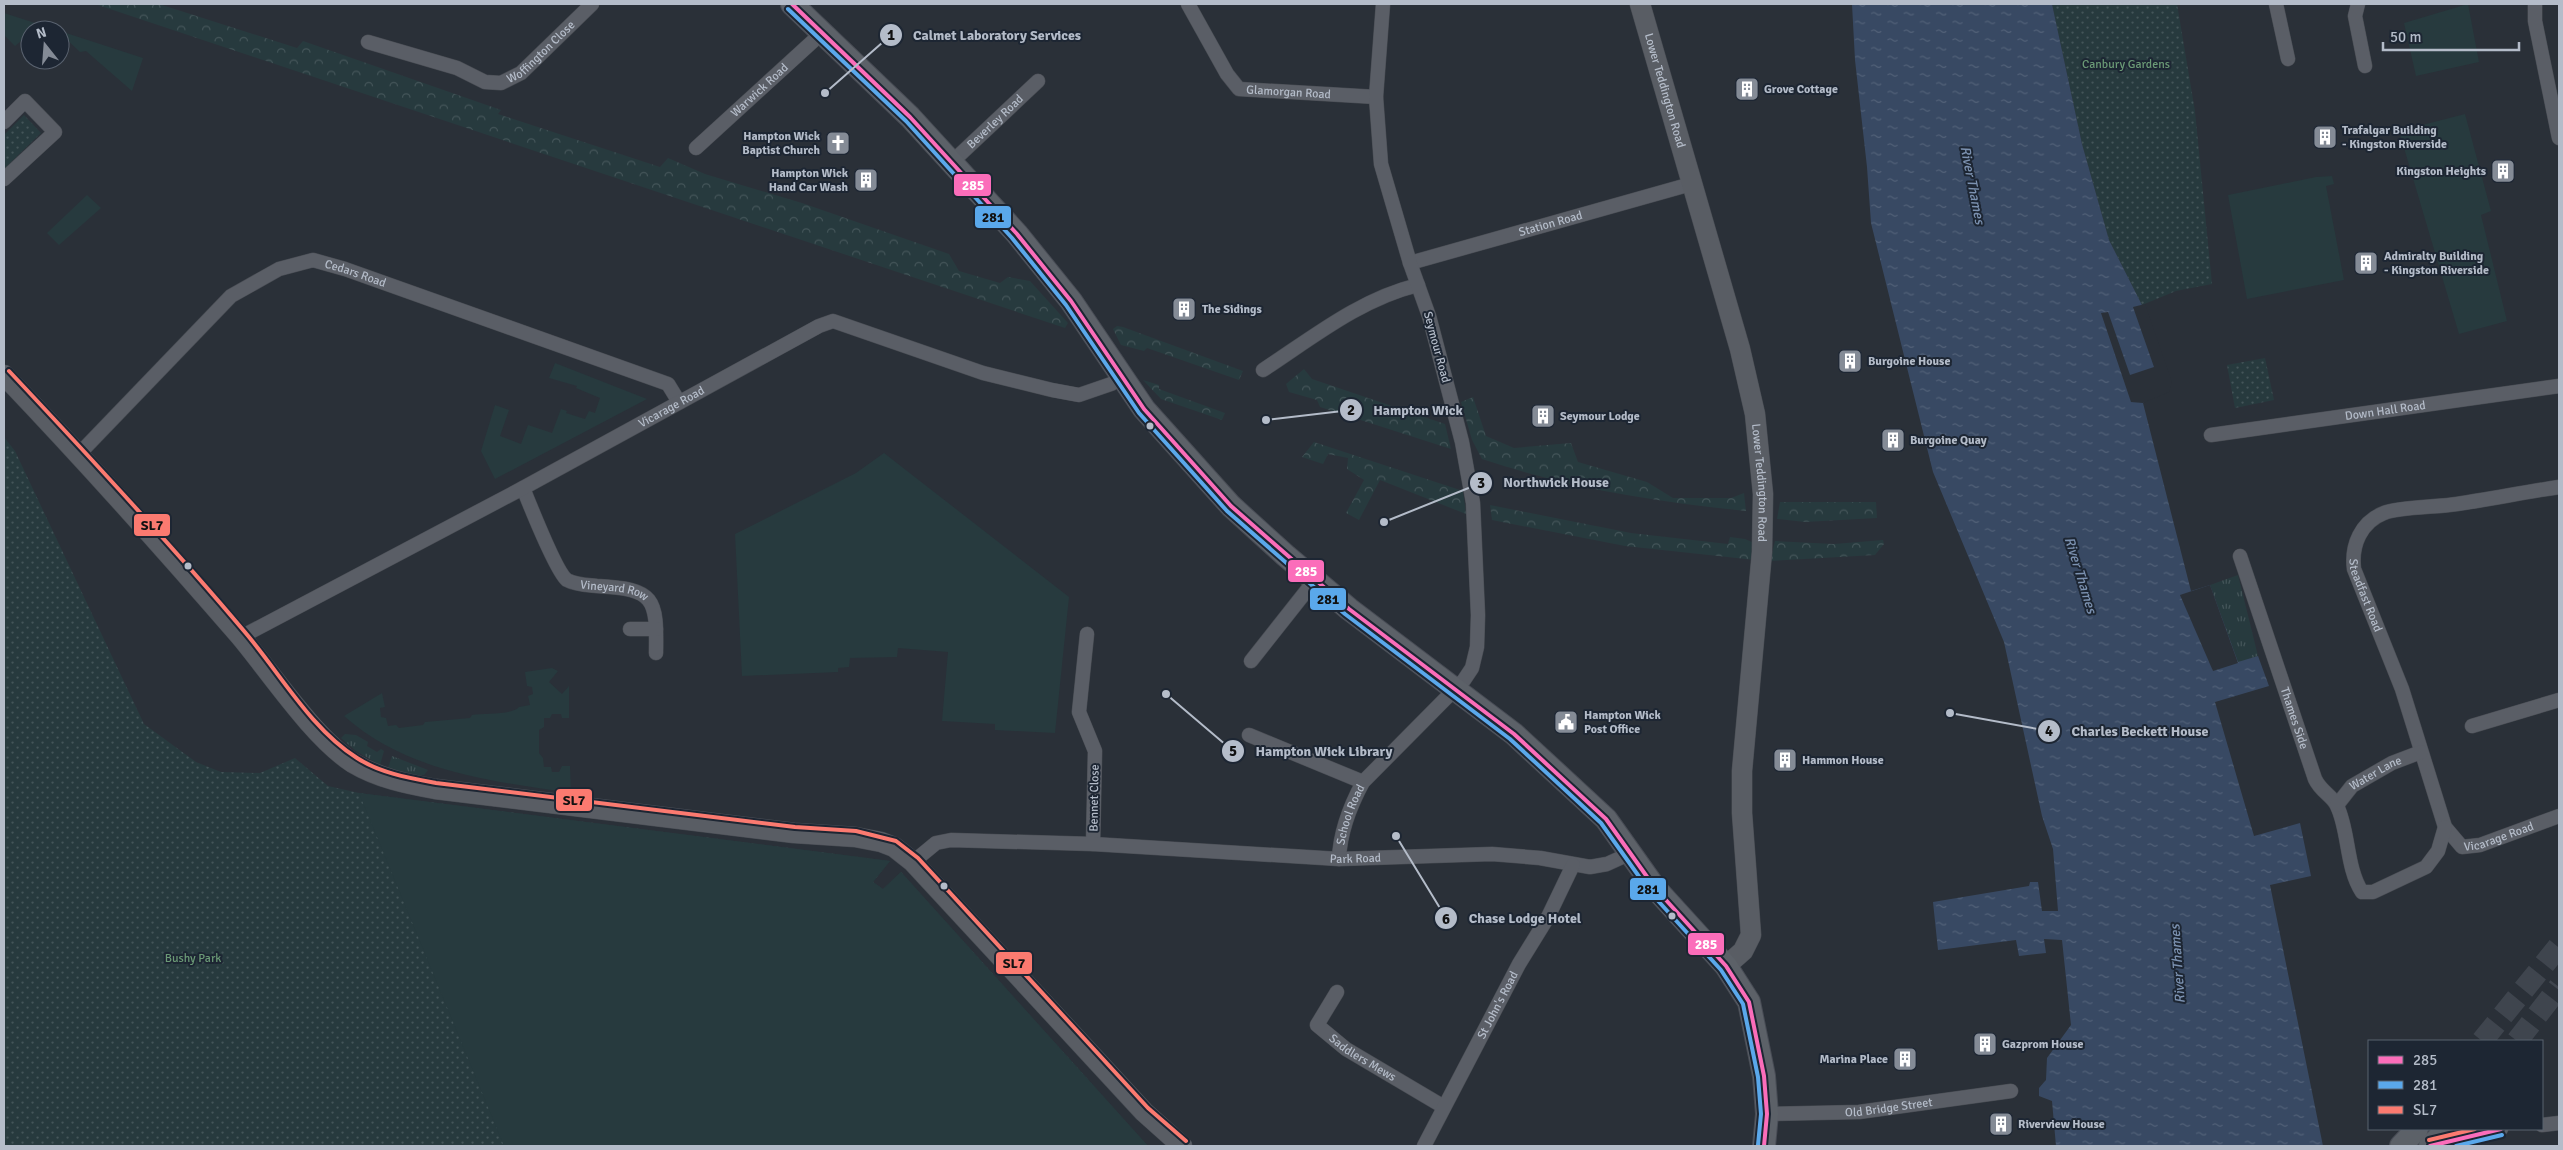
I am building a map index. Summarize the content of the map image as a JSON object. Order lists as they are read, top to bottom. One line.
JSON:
{"streets":{"main road":["Lower Teddington Road"],"street":["Woffington Close","Warwick Road","Glamorgan Road","Beverley Road","Station Road","Cedars Road","Seymour Road","Vicarage Road","Down Hall Road","Vineyard Row","Steadfast Road","Thames Side","Water Lane","Bennet Close","School Road","Park Road","St John's Road","Saddlers Mews","Old Bridge Street"]},"crossings":[["Lower Teddington Road","Station Road"],["Glamorgan Road","Seymour Road"],["Station Road","Seymour Road"],["Cedars Road","Vicarage Road"],["Seymour Road","School Road"],["Vicarage Road","Vineyard Row"],["Vicarage Road","Steadfast Road"],["Steadfast Road","Water Lane"],["Thames Side","Water Lane"],["Bennet Close","Park Road"],["School Road","Park Road"],["Park Road","St John's Road"],["St John's Road","Saddlers Mews"]],"water":["River Thames"],"parks":["Canbury Gardens","Bushy Park"],"places":{"building":["Grove Cottage","Trafalgar Building - Kingston Riverside","Kingston Heights","Hampton Wick Hand Car Wash","Admiralty Building - Kingston Riverside","The Sidings","Burgoine House","Seymour Lodge","Burgoine Quay","Hammon House","Gazprom House","Marina Place","Riverview House"],"other":["Calmet Laboratory Services","Hampton Wick","Northwick House","Hampton Wick Library","Charles Beckett House","Chase Lodge Hotel"],"church":["Hampton Wick Baptist Church"],"public building":["Hampton Wick Post Office"]},"lines":["transit line 285","transit line 281","transit line SL7"],"legend":["285","281","SL7"],"scale_bar":"50 m","north":"top"}
